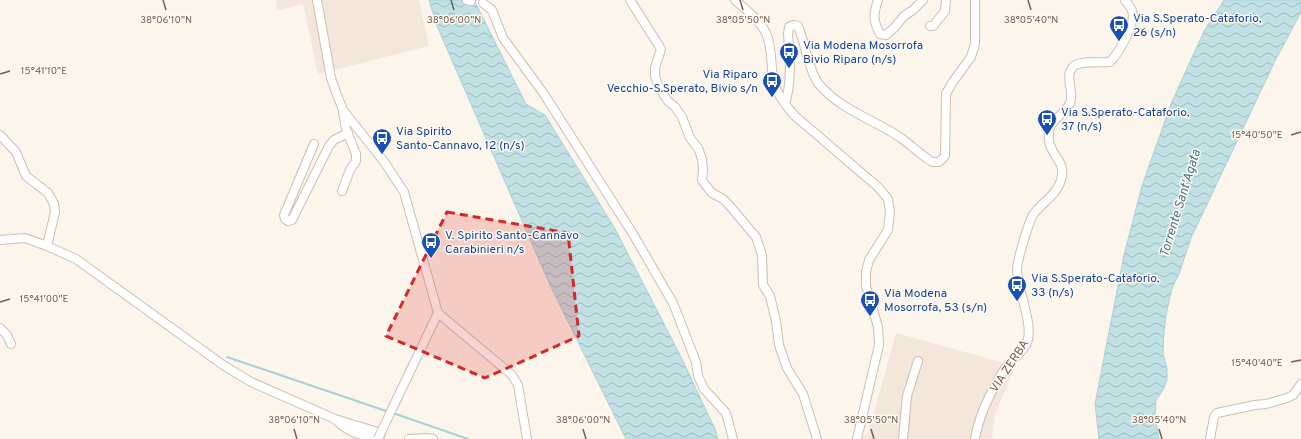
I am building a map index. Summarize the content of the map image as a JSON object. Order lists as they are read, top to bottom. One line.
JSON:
{"streets":{"street":["VIA ZERBA"]},"water":["Torrente Sant'Agata"],"places":{"bus stop":["Via S.Sperato-Cataforio, 26 (s/n)","Via Modena Mosorrofa Bivio Riparo (n/s)","Via Riparo Vecchio-S.Sperato, Bivio s/n","Via S.Sperato-Cataforio, 37 (n/s)","Via Spirito Santo-Cannavo, 12 (n/s)","V. Spirito Santo-Cannavo Carabinieri n/s","Via S.Sperato-Cataforio, 33 (n/s)","Via Modena Mosorrofa, 53 (s/n)"]},"coordinates":["38°06'10\"N","38°06'00\"N","38°05'50\"N","38°05'40\"N","15°41'10\"E","15°40'50\"E","15°41'00\"E","15°40'40\"E"]}
